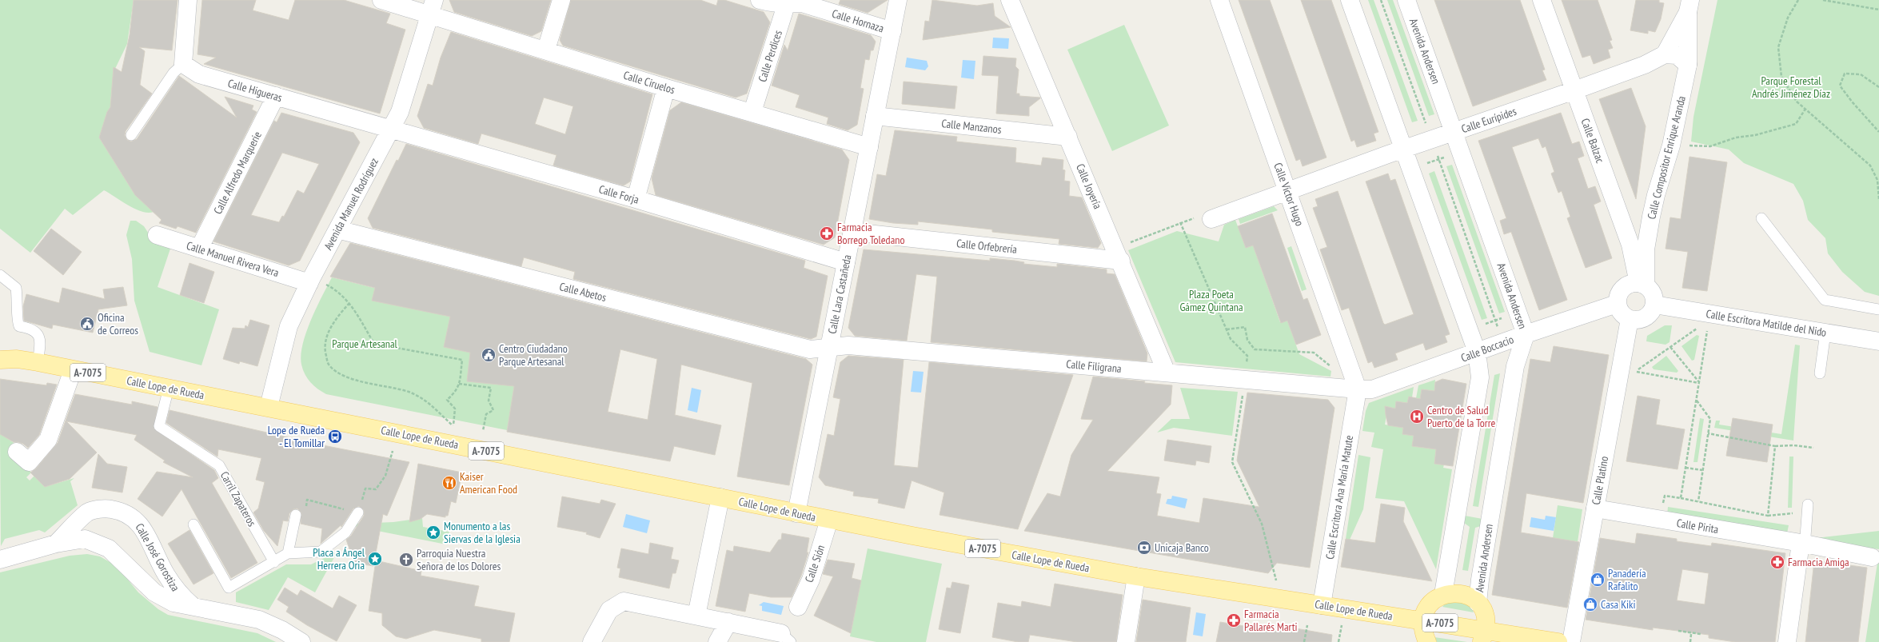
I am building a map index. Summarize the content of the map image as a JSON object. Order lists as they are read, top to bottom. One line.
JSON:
{"streets":{"main road":["A-7075","Calle Lope de Rueda"],"street":["Calle Hornaza","Avenida Andersen","Calle Perdices","Calle Ciruelos","Calle Higueras","Calle Eurípides","Calle Manzanos","Calle Balzac","Calle Compositor Enrique Aranda","Calle Alfredo Marquerie","Calle Joyería","Calle Forja","Calle Víctor Hugo","Avenida Manuel Rodríguez","Calle Orfebrería","Calle Manuel Rivera Vera","Calle Abetos","Calle Lara Castañeda","Calle Escritora Matilde del Nido","Calle Boccacio","Calle Filigrana","Calle Platino","Calle Escritora Ana María Matute","Calle Pirita","Calle José Gorostiza","Calle Sión"],"lane":["Carril Zapateros"]},"crossings":[["Calle Hornaza","Calle Perdices"],["Calle Hornaza","Calle Lara Castañeda"],["Avenida Andersen","Calle Eurípides"],["Avenida Andersen","Calle Boccacio"],["Calle Perdices","Calle Ciruelos"],["Calle Ciruelos","Avenida Manuel Rodríguez"],["Calle Ciruelos","Calle Lara Castañeda"],["Calle Higueras","Calle Alfredo Marquerie"],["Calle Higueras","Calle Forja"],["Calle Higueras","Avenida Manuel Rodríguez"],["Calle Eurípides","Calle Balzac"],["Calle Eurípides","Calle Compositor Enrique Aranda"],["Calle Eurípides","Calle Víctor Hugo"],["Calle Manzanos","Calle Joyería"],["Calle Manzanos","Calle Lara Castañeda"],["Calle Balzac","Calle Compositor Enrique Aranda"],["Calle Balzac","Calle Escritora Matilde del Nido"],["Calle Balzac","Calle Boccacio"],["Calle Balzac","Calle Platino"],["Calle Compositor Enrique Aranda","Calle Escritora Matilde del Nido"],["Calle Compositor Enrique Aranda","Calle Boccacio"],["Calle Compositor Enrique Aranda","Calle Platino"],["Calle Alfredo Marquerie","Calle Manuel Rivera Vera"],["Calle Joyería","Calle Orfebrería"],["Calle Joyería","Calle Filigrana"],["Calle Forja","Avenida Manuel Rodríguez"],["Calle Forja","Calle Lara Castañeda"],["Calle Víctor Hugo","Calle Boccacio"],["Calle Víctor Hugo","Calle Filigrana"],["Calle Víctor Hugo","Calle Escritora Ana María Matute"],["Avenida Manuel Rodríguez","Calle Manuel Rivera Vera"],["Avenida Manuel Rodríguez","Calle Abetos"],["Avenida Manuel Rodríguez","Calle Lope de Rueda"],["Calle Orfebrería","Calle Lara Castañeda"],["Calle Abetos","Calle Lara Castañeda"],["Calle Abetos","Calle Filigrana"],["Calle Lara Castañeda","Calle Filigrana"],["Calle Lara Castañeda","Calle Lope de Rueda"],["Calle Escritora Matilde del Nido","Calle Boccacio"],["Calle Escritora Matilde del Nido","Calle Platino"],["Calle Boccacio","Calle Filigrana"],["Calle Boccacio","Calle Platino"],["Calle Boccacio","Calle Escritora Ana María Matute"],["Calle Filigrana","Calle Escritora Ana María Matute"],["Calle Lope de Rueda","Calle Escritora Ana María Matute"],["Calle Lope de Rueda","Carril Zapateros"],["Calle Lope de Rueda","Calle Sión"],["Calle Platino","Calle Pirita"]],"parks":["Parque Forestal Andrés Jiménez Díaz","Plaza Poeta Gámez Quintana","Parque Artesanal"],"places":{"pharmacy":["Farmacia Borrego Toledano","Farmacia Amiga","Farmacia Pallarés Marti"],"public building":["Oficina de Correos","Centro Ciudadano Parque Artesanal"],"hospital":["Centro de Salud Puerto de la Torre"],"bus stop":["Lope de Rueda - El Tomillar"],"restaurant":["Kaiser American Food"],"place":["Monumento a las Siervas de la Iglesia","Placa a Ángel Herrera Oria"],"bank":["Unicaja Banco"],"church":["Parroquia Nuestra Señora de los Dolores"],"shop":["Panadería Rafalito","Casa Kiki"]}}
